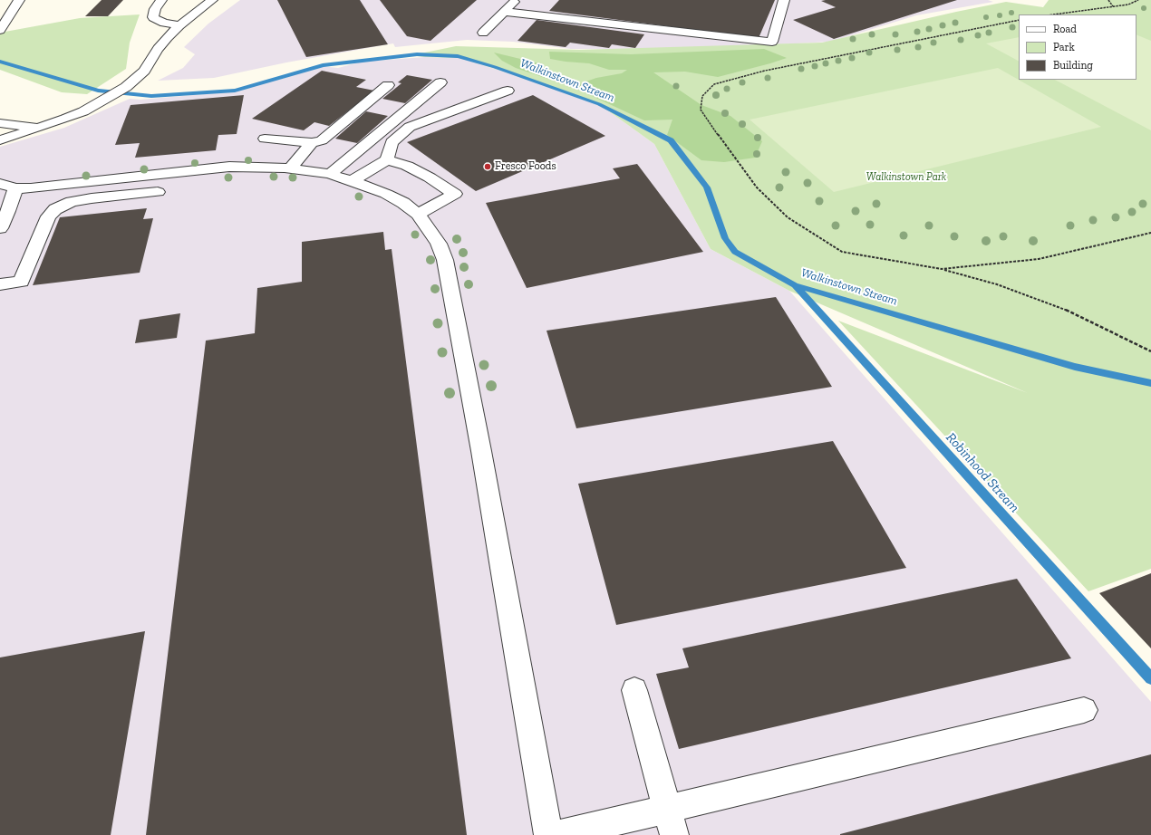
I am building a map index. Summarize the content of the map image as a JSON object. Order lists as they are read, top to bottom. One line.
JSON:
{"water":["Walkinstown Stream","Robinhood Stream"],"parks":["Walkinstown Park"],"places":["Fresco Foods"],"legend":["Road","Park","Building"]}
